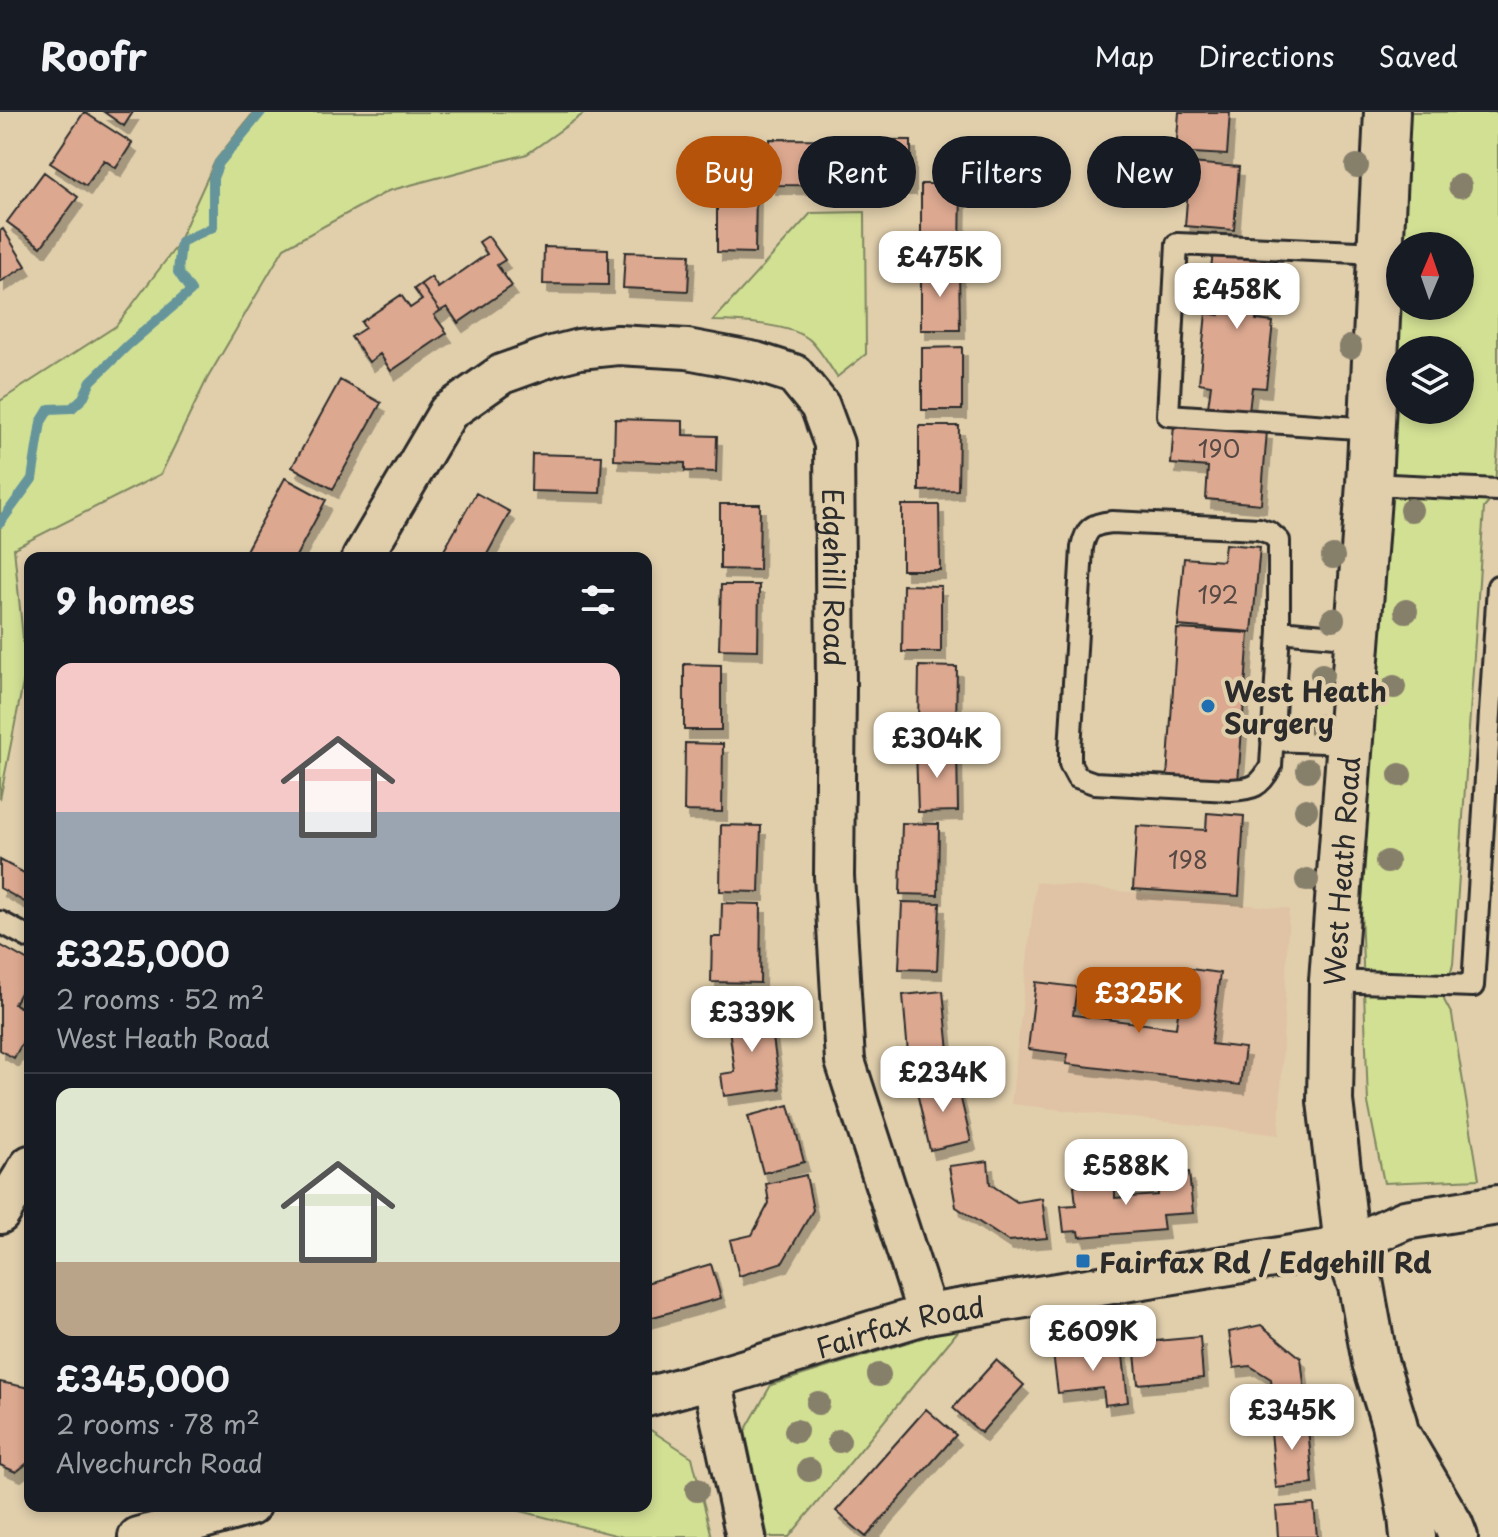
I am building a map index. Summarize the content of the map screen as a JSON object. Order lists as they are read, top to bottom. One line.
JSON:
{"streets":{"street":["Edgehill Road","West Heath Road","Fairfax Road"]},"crossings":[["Edgehill Road","Fairfax Road"],["West Heath Road","Fairfax Road"]],"places":{"other":["West Heath Surgery"],"transit":["Fairfax Rd / Edgehill Rd"]},"house_numbers":["190","192","198"],"north":"top","page":{"header":"Roofr","nav":["Map","Directions","Saved"],"chip":["Buy","Rent","Filters","New"],"price":["£475K","£458K","£304K","£325K","£339K","£234K","£588K","£609K","£345K"],"heading":"9 homes","list":[{"name":"£325,000","note":"2 rooms · 52 m² · West Heath Road"},{"name":"£345,000","note":"2 rooms · 78 m² · Alvechurch Road"}]}}
